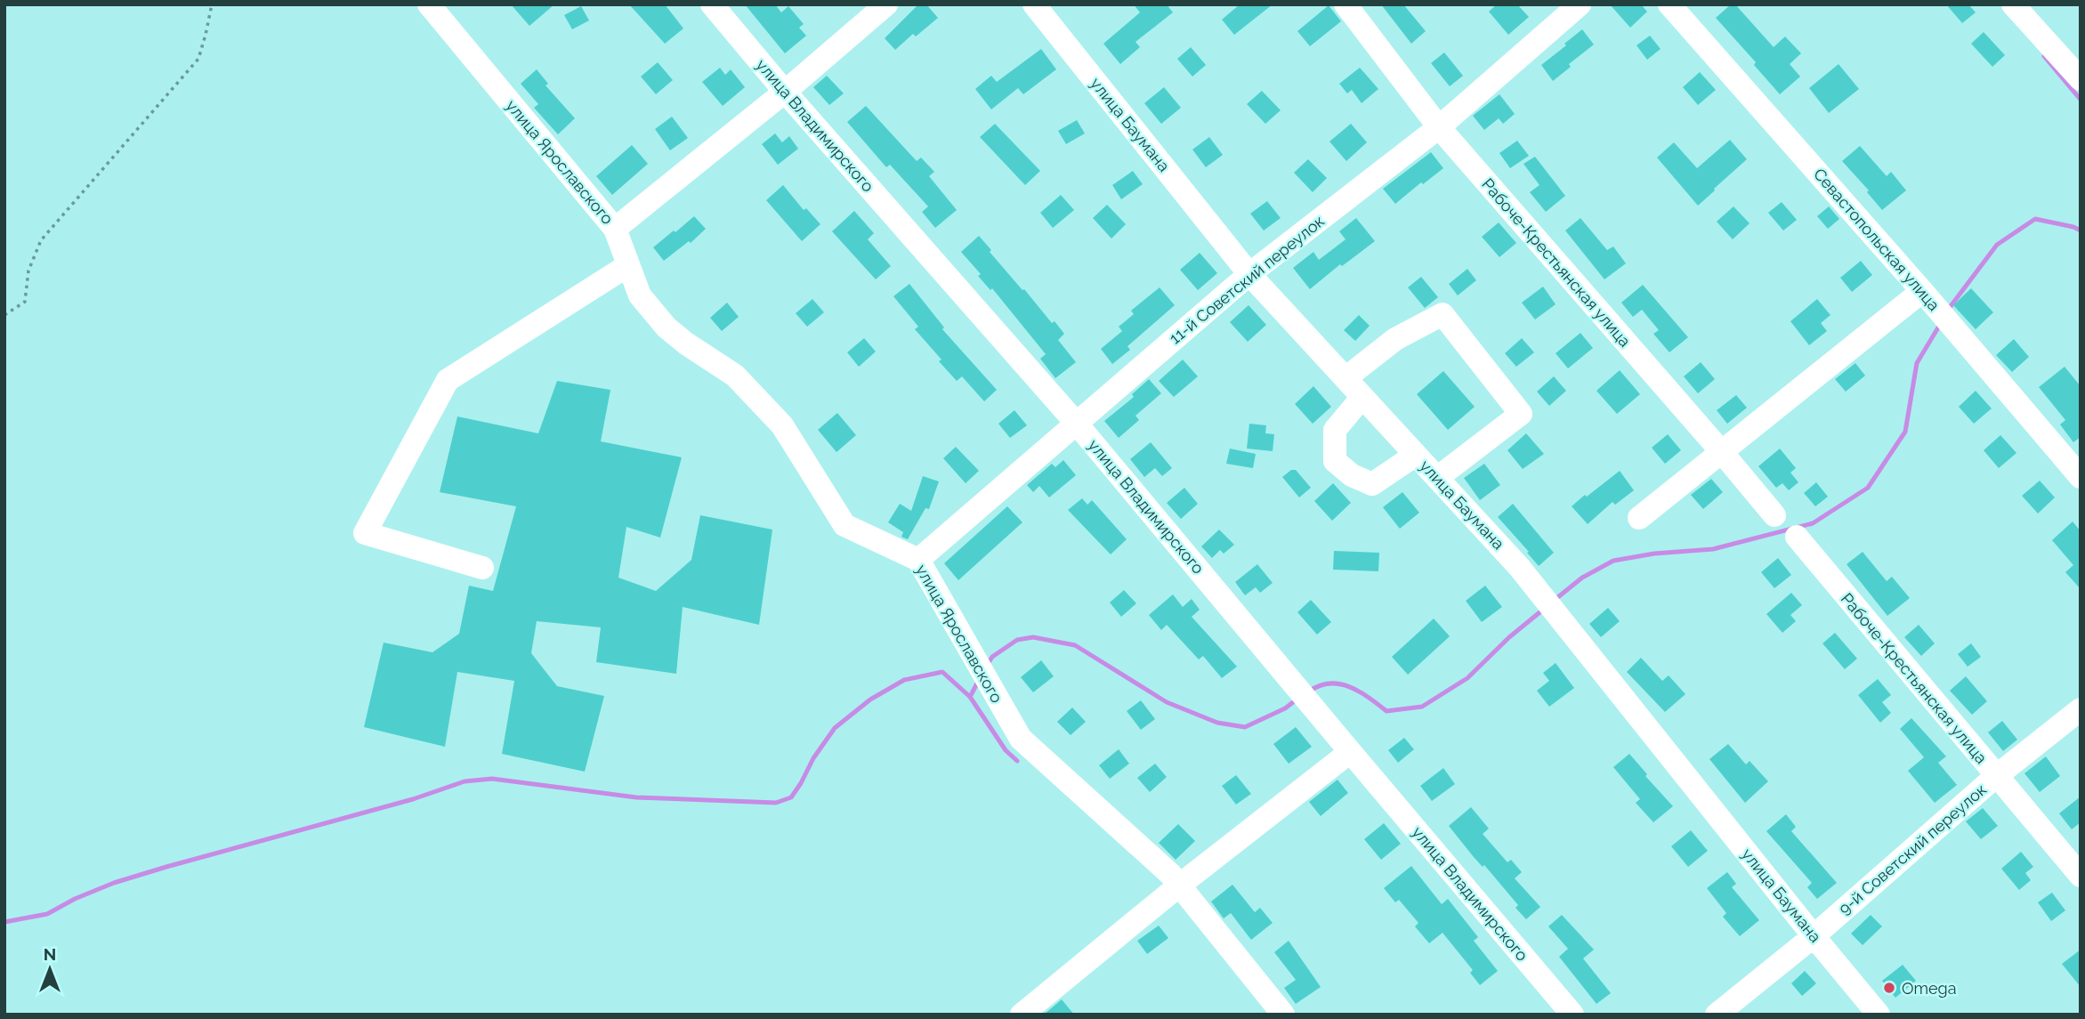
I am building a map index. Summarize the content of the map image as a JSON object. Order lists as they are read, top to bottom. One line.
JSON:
{"streets":{"street":["улица Баумана","улица Владимирского","улица Ярославского","Севастопольская улица","Рабоче-Крестьянская улица","11-й Советский переулок","9-й Советский переулок"]},"crossings":[["улица Баумана","11-й Советский переулок"],["улица Баумана","9-й Советский переулок"],["улица Владимирского","11-й Советский переулок"],["улица Ярославского","11-й Советский переулок"],["Рабоче-Крестьянская улица","11-й Советский переулок"],["Рабоче-Крестьянская улица","9-й Советский переулок"]],"places":["Omega"],"north":"top"}
